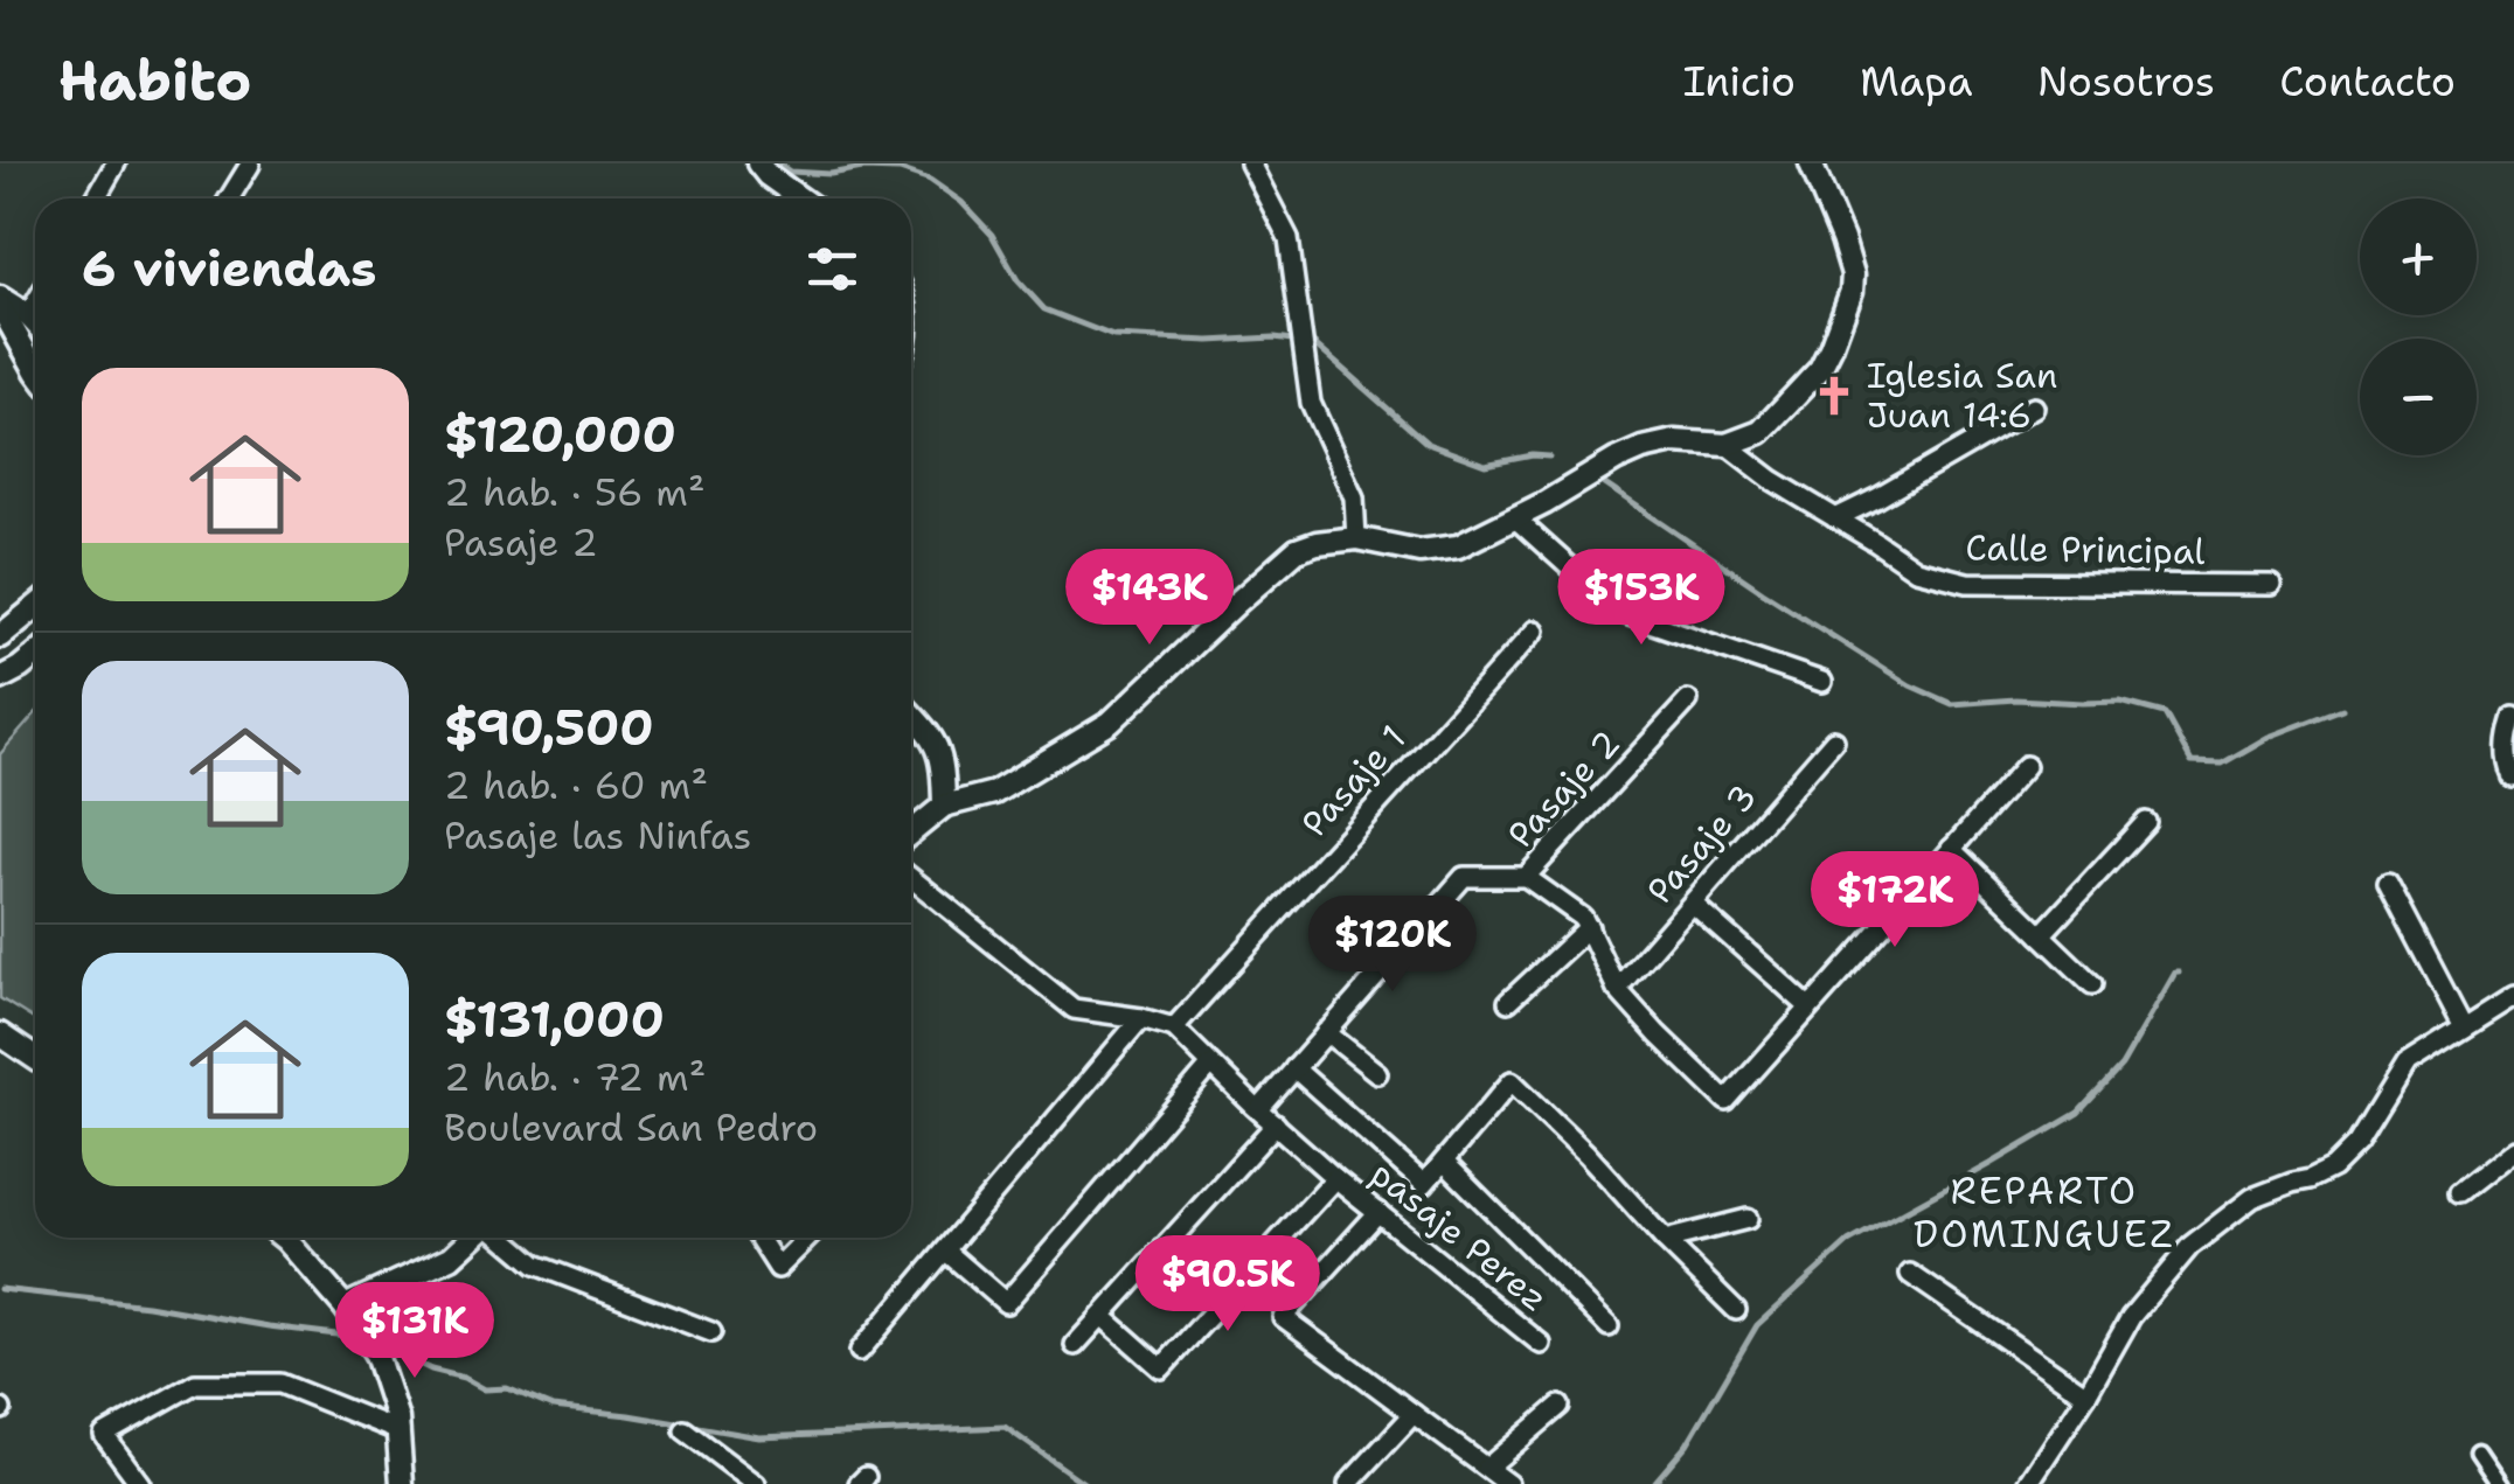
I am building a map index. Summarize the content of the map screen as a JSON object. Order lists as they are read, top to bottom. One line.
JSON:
{"streets":{"street":["Calle Principal","Pasaje 1","Pasaje 2","Pasaje 3","pasaje Perez"]},"crossings":[["Pasaje 1","pasaje Perez"],["Pasaje 2","pasaje Perez"]],"districts":["REPARTO DOMINGUEZ"],"places":{"church":["Iglesia San Juan 14:6"]},"page":{"header":"Habito","nav":["Inicio","Mapa","Nosotros","Contacto"],"map_buttons":["+","−"],"heading":"6 viviendas","list":[{"name":"$120,000","note":"2 hab. · 56 m² · Pasaje 2"},{"name":"$90,500","note":"2 hab. · 60 m² · Pasaje las Ninfas"},{"name":"$131,000","note":"2 hab. · 72 m² · Boulevard San Pedro"}],"price":["$143K","$153K","$172K","$120K","$90.5K","$131K"]}}
